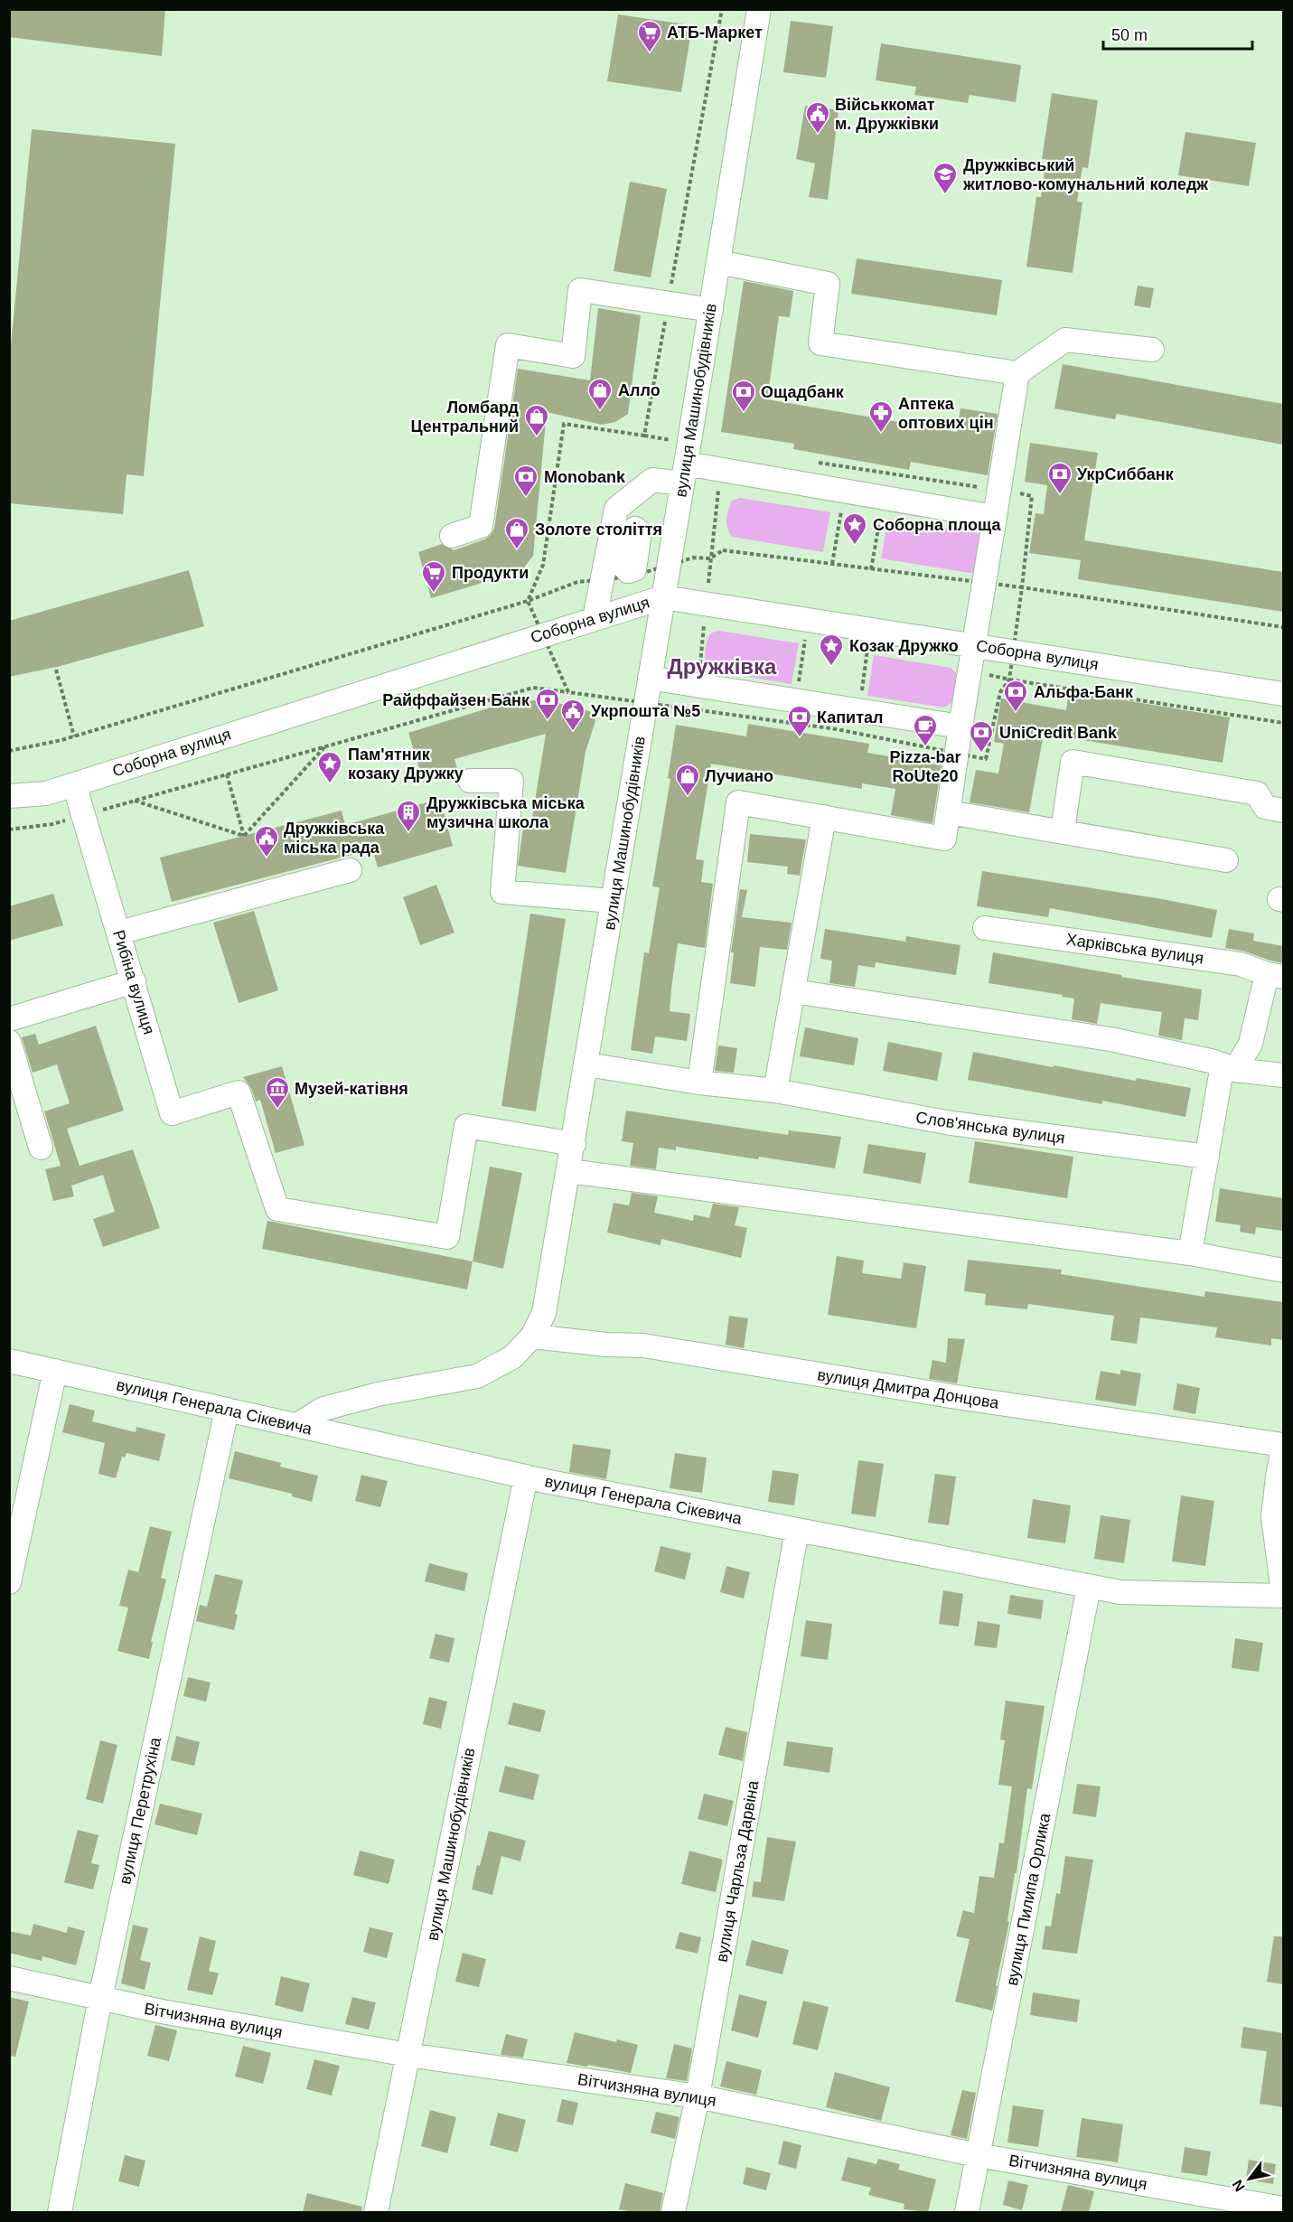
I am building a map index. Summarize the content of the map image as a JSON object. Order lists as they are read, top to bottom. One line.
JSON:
{"streets":{"street":["вулиця Машинобудівників","Соборна вулиця","Харківська вулиця","Рибіна вулиця","Слов'янська вулиця","вулиця Дмитра Донцова","вулиця Генерала Сікевича","вулиця Перетрухіна","вулиця Чарльза Дарвіна","вулиця Пилипа Орлика","Вітчизняна вулиця"]},"crossings":[["вулиця Машинобудівників","Соборна вулиця"],["вулиця Машинобудівників","Рибіна вулиця"],["вулиця Машинобудівників","Слов'янська вулиця"],["вулиця Машинобудівників","вулиця Дмитра Донцова"],["вулиця Машинобудівників","вулиця Генерала Сікевича"],["вулиця Машинобудівників","Вітчизняна вулиця"],["Соборна вулиця","Рибіна вулиця"],["вулиця Генерала Сікевича","вулиця Перетрухіна"],["вулиця Генерала Сікевича","вулиця Чарльза Дарвіна"],["вулиця Генерала Сікевича","вулиця Пилипа Орлика"],["вулиця Перетрухіна","Вітчизняна вулиця"],["вулиця Чарльза Дарвіна","Вітчизняна вулиця"],["вулиця Пилипа Орлика","Вітчизняна вулиця"]],"districts":["Дружківка"],"places":{"supermarket":["АТБ-Маркет","Продукти"],"public building":["Військкомат м. Дружківки","Укрпошта №5","Дружківська міська рада"],"school or university":["Дружківський житлово-комунальний коледж"],"shop":["Алло","Ломбард Центральний","Золоте століття","Лучиано"],"bank":["Ощадбанк","УкрСиббанк","Monobank","Альфа-Банк","Райффайзен Банк","Капитал","UniCredit Bank"],"pharmacy":["Аптека оптових цін"],"place":["Соборна площа","Козак Дружко","Пам'ятник козаку Дружку"],"cafe":["Pizza-bar RoUte20"],"building":["Дружківська міська музична школа"],"museum":["Музей-катівня"]},"scale_bar":"50 m","north":"bottom left"}
